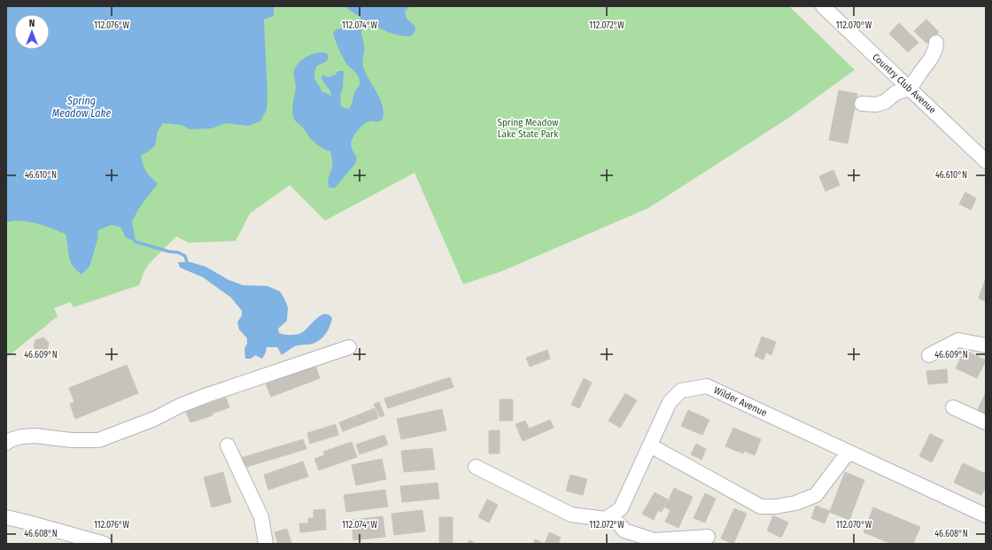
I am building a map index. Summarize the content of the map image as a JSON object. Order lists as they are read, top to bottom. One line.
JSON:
{"streets":{"street":["Country Club Avenue","Wilder Avenue"]},"water":["Spring Meadow Lake"],"parks":["Spring Meadow Lake State Park"],"north":"top","coordinates":["112.076°W","112.074°W","112.072°W","112.070°W","46.610°N","46.609°N","46.608°N"]}
